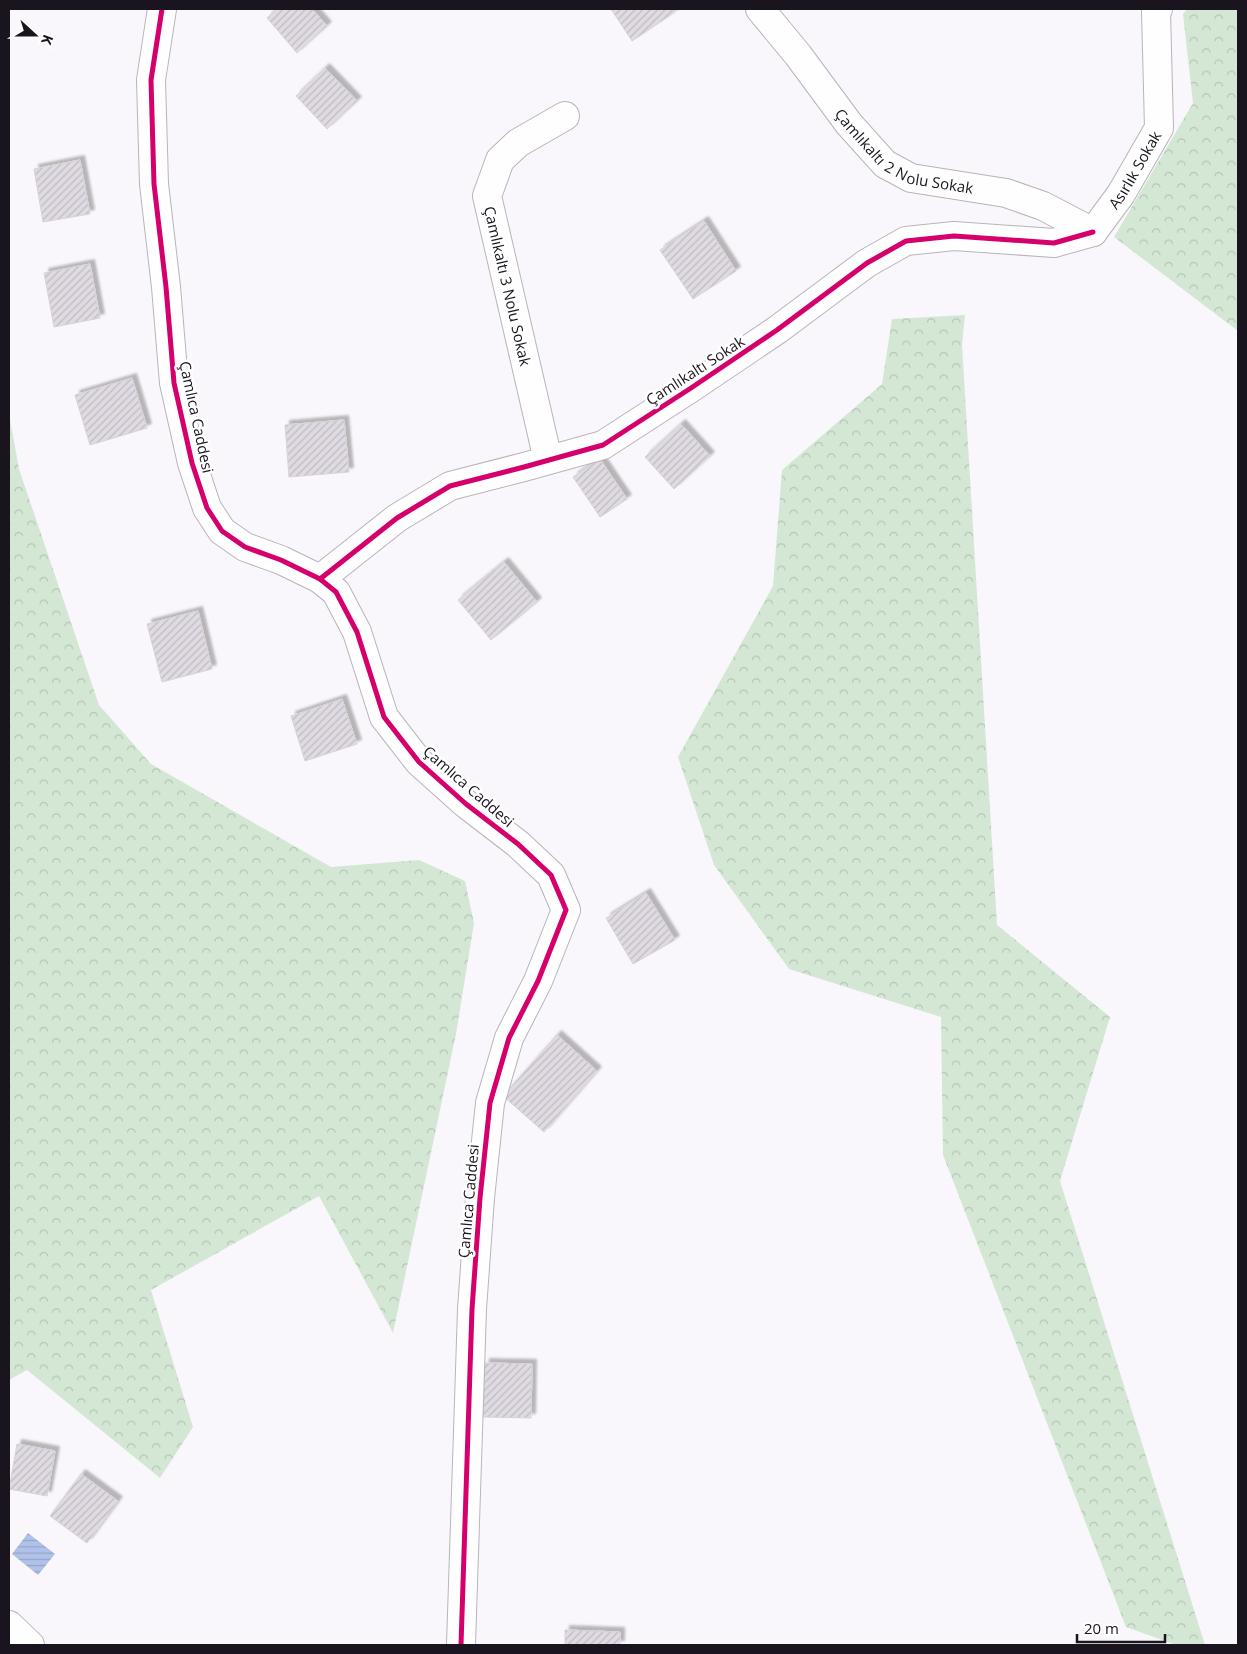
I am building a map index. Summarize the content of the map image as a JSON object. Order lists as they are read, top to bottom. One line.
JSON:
{"streets":{"street":["Çamlıkaltı 2 Nolu Sokak","Asırlık Sokak","Çamlıkaltı 3 Nolu Sokak","Çamlıkaltı Sokak","Çamlıca Caddesi"]},"crossings":[["Çamlıkaltı 2 Nolu Sokak","Asırlık Sokak"],["Çamlıkaltı 2 Nolu Sokak","Çamlıkaltı Sokak"],["Asırlık Sokak","Çamlıkaltı Sokak"],["Çamlıkaltı 3 Nolu Sokak","Çamlıkaltı Sokak"],["Çamlıkaltı Sokak","Çamlıca Caddesi"]],"scale_bar":"20 m","north":"right"}
